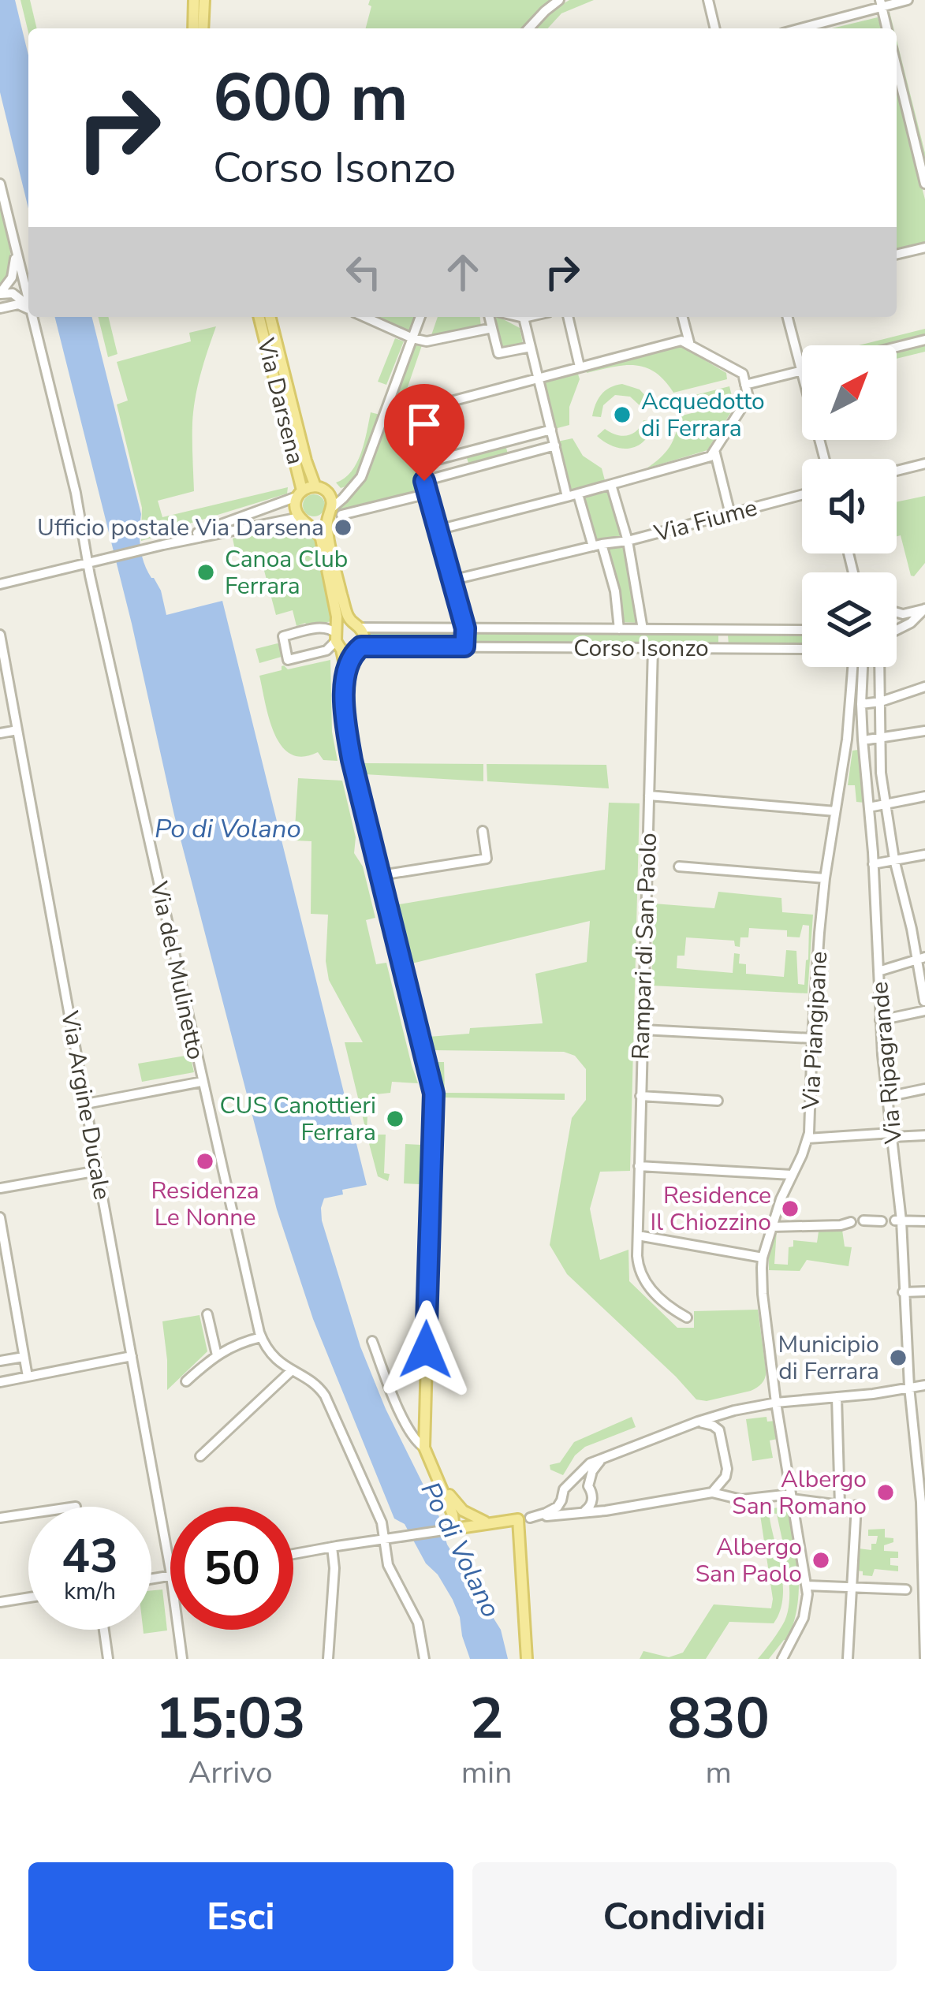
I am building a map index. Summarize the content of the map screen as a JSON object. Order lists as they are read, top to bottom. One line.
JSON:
{"streets":{"main road":["Via Darsena"],"street":["Via Fiume","Corso Isonzo","Rampari di San Paolo","Via del Mulinetto","Via Piangipane","Via Ripagrande","Via Argine Ducale"]},"crossings":[["Via Darsena","Corso Isonzo"],["Corso Isonzo","Rampari di San Paolo"]],"water":["Po di Volano"],"places":["Acquedotto di Ferrara","Ufficio postale Via Darsena","Canoa Club Ferrara","CUS Canottieri Ferrara","Residenza Le Nonne","Residence Il Chiozzino","Municipio di Ferrara","Albergo San Romano","Albergo San Paolo"],"north":"top right","page":{"turn":["600 m","Corso Isonzo"],"speed":"43 km/h","limit":"50","eta":["15:03","Arrivo","2","min","830","m"],"buttons":["Esci","Condividi"]}}
